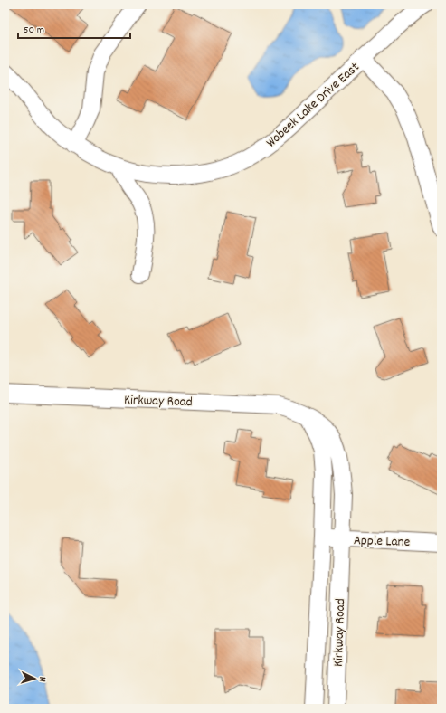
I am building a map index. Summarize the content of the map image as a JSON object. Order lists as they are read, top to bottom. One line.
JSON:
{"streets":{"street":["Wabeek Lake Drive East","Kirkway Road","Apple Lane"]},"crossings":[["Kirkway Road","Apple Lane"]],"scale_bar":"50 m","north":"right"}
